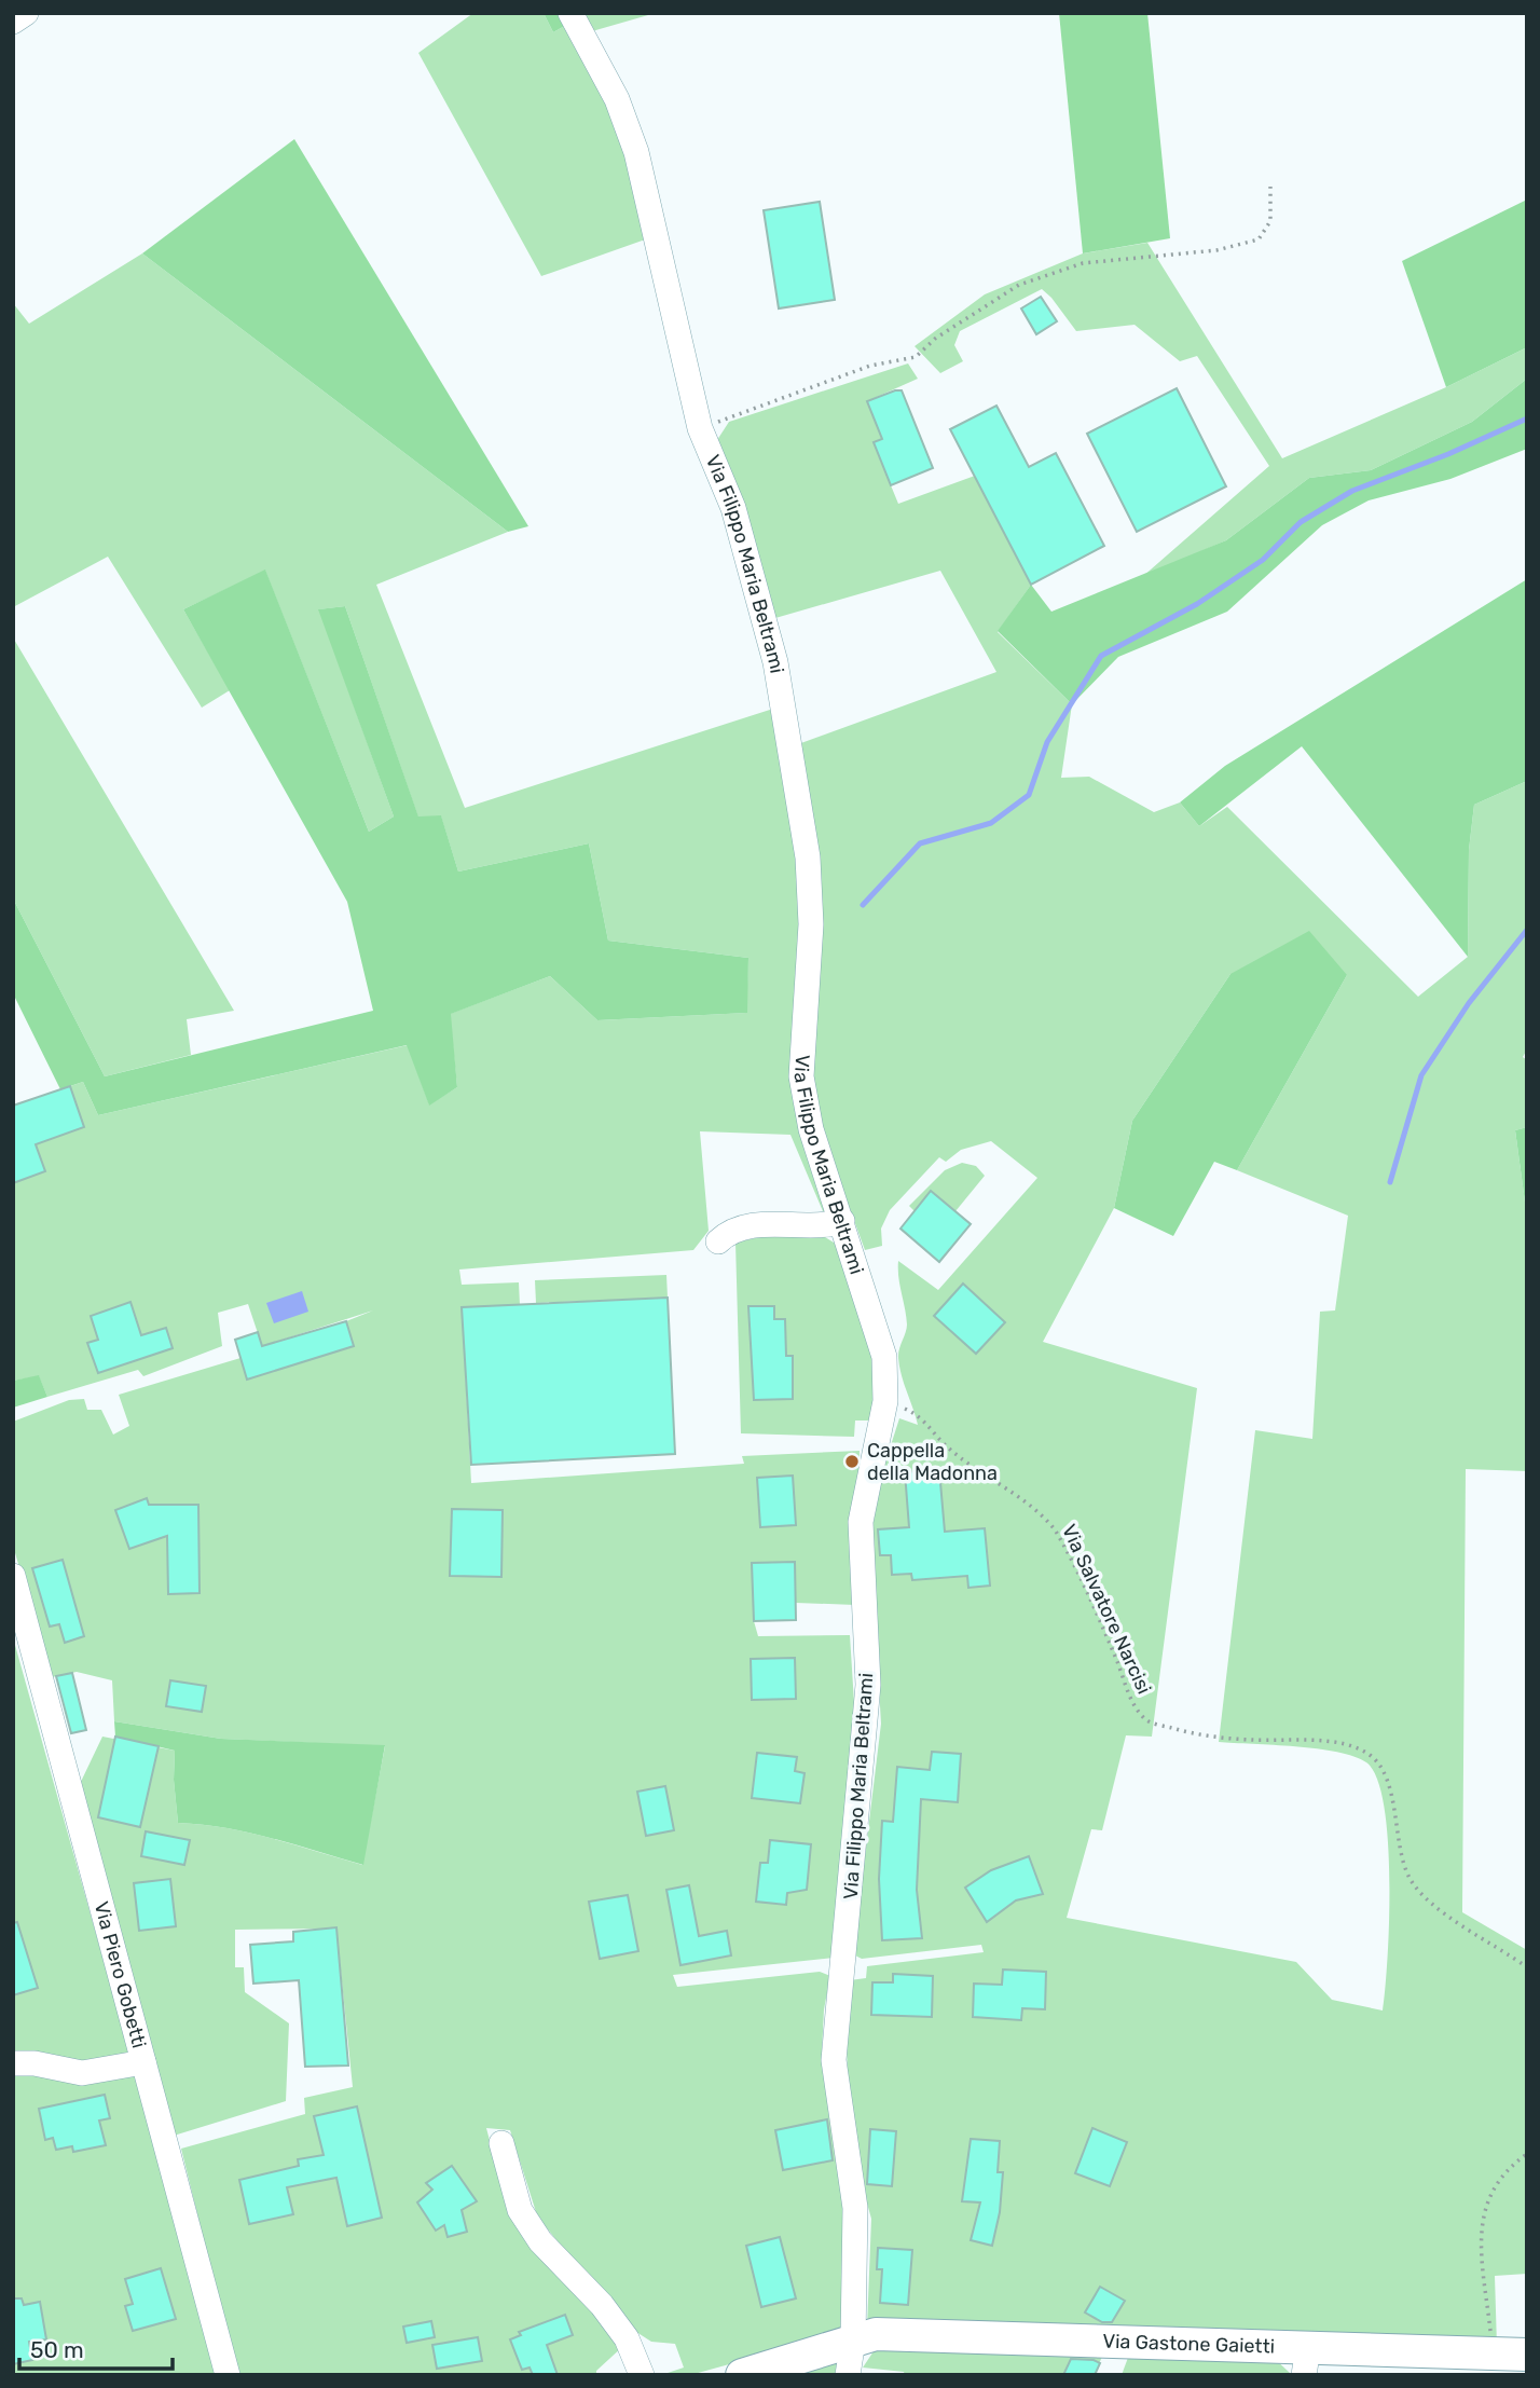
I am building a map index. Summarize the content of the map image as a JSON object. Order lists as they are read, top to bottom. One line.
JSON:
{"streets":{"main road":["Via Gastone Gaietti"],"street":["Via Filippo Maria Beltrami","Via Piero Gobetti"],"path":["Via Salvatore Narcisi"]},"crossings":[["Via Filippo Maria Beltrami","Via Salvatore Narcisi"],["Via Filippo Maria Beltrami","Via Gastone Gaietti"]],"places":["Cappella della Madonna"],"scale_bar":"50 m"}
